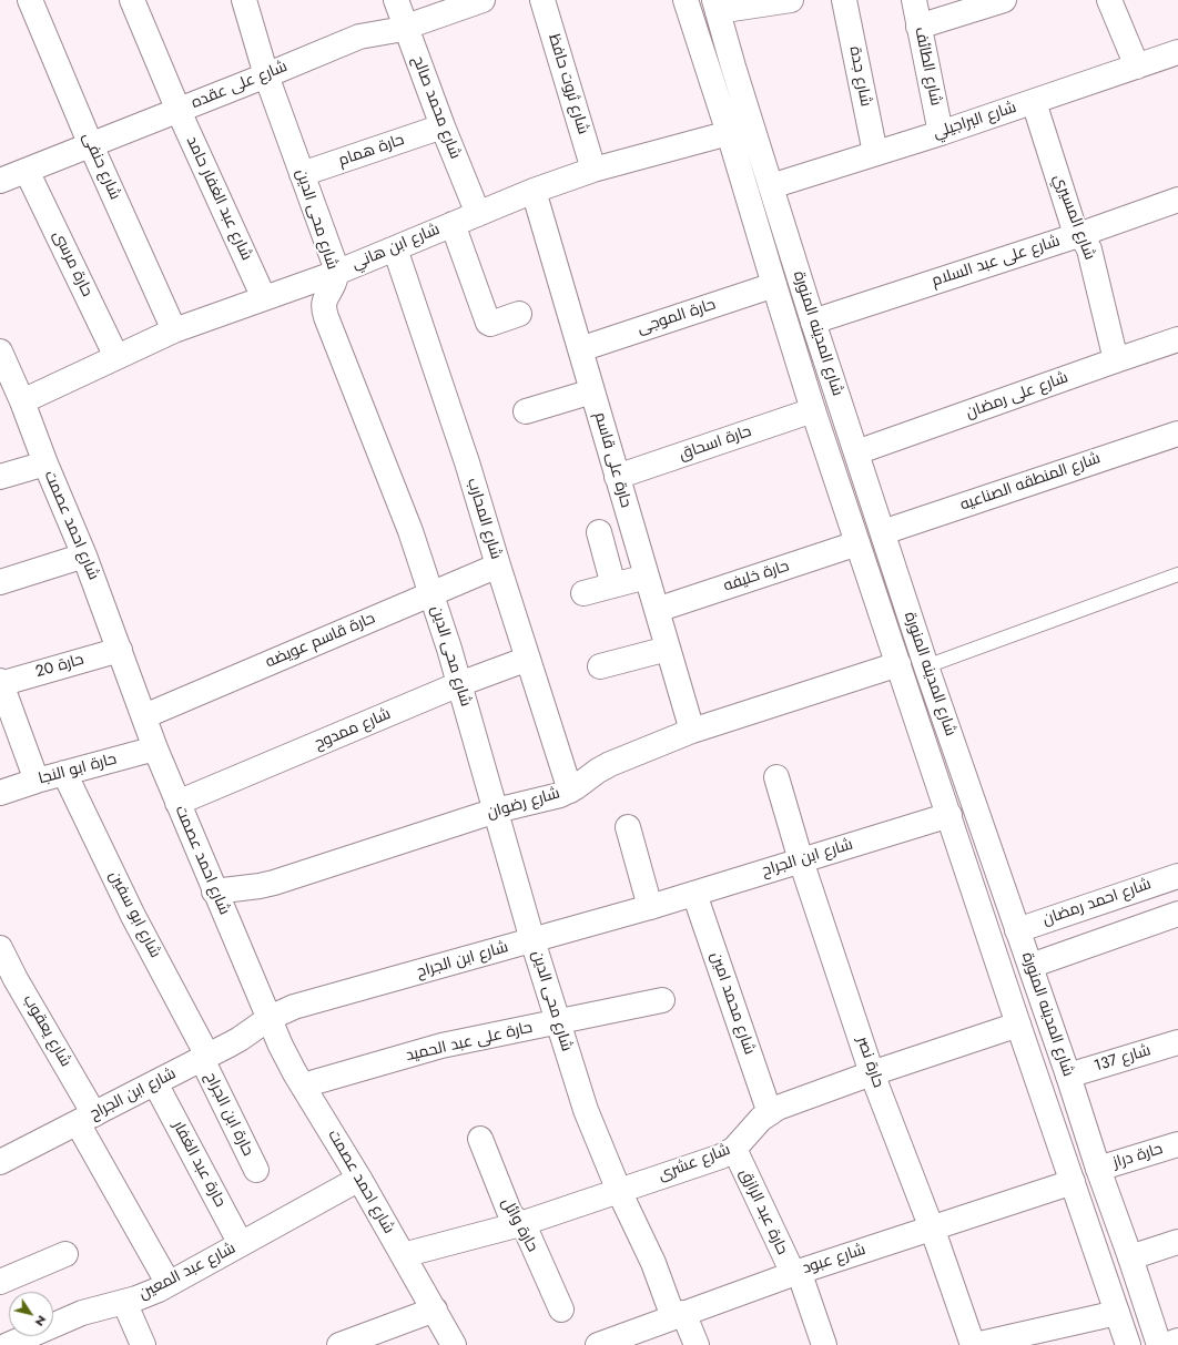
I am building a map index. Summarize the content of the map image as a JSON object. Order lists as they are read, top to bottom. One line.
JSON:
{"streets":{"street":["شارع الطائف","شارع جدة","شارع ثروت حافظ","شارع على عقده","شارع محمد صالح","شارع البراجيلي","حارة همام","شارع حنفى","شارع عبد الغفار حامد","شارع المسيري","شارع محى الدين","شارع ابن هاني","شارع على عبد السلام","حارة مرسى","حارة الموجى","شارع المدينه المنورة","شارع على رمضان","حارة اسحاق","حارة على قاسم","شارع المنطقه الصناعيه","شارع المحارب","شارع احمد عصمت","حارة خليفه","حارة قاسم عويضه","حارة 20","شارع ممدوح","حارة ابو النجا","شارع رضوان","شارع ابن الجراح","شارع احمد رمضان","شارع ابو سفين","شارع محمد امين","شارع يعقوب","حارة على عبد الحميد","شارع 137","حارة نصر","حارة ابن الجراح","حارة دراز","شارع عشرى","حارة عبد الغفار","حارة عبد الرازق","حارة وائل","شارع عبود","شارع عبد المعين"]},"crossings":[["شارع الطائف","شارع البراجيلي"],["شارع جدة","شارع البراجيلي"],["شارع ثروت حافظ","شارع ابن هاني"],["شارع على عقده","شارع محمد صالح"],["شارع على عقده","شارع حنفى"],["شارع على عقده","شارع عبد الغفار حامد"],["شارع على عقده","شارع محى الدين"],["شارع على عقده","حارة مرسى"],["شارع محمد صالح","حارة همام"],["شارع محمد صالح","شارع ابن هاني"],["شارع البراجيلي","شارع المسيري"],["شارع البراجيلي","شارع المدينه المنورة"],["حارة همام","شارع محى الدين"],["شارع حنفى","شارع ابن هاني"],["شارع عبد الغفار حامد","شارع ابن هاني"],["شارع المسيري","شارع على عبد السلام"],["شارع المسيري","شارع على رمضان"],["شارع محى الدين","شارع ابن هاني"],["شارع محى الدين","حارة قاسم عويضه"],["شارع محى الدين","شارع ممدوح"],["شارع محى الدين","شارع رضوان"],["شارع محى الدين","شارع ابن الجراح"],["شارع محى الدين","حارة على عبد الحميد"],["شارع محى الدين","شارع عشرى"],["شارع محى الدين","شارع عبود"],["شارع ابن هاني","حارة مرسى"],["شارع ابن هاني","شارع المدينه المنورة"],["شارع ابن هاني","حارة على قاسم"],["شارع ابن هاني","شارع المحارب"],["شارع ابن هاني","شارع احمد عصمت"],["شارع على عبد السلام","شارع المدينه المنورة"],["حارة الموجى","شارع المدينه المنورة"],["حارة الموجى","حارة على قاسم"],["شارع المدينه المنورة","شارع على رمضان"],["شارع المدينه المنورة","حارة اسحاق"],["شارع المدينه المنورة","شارع المنطقه الصناعيه"],["شارع المدينه المنورة","حارة خليفه"],["شارع المدينه المنورة","شارع رضوان"],["شارع المدينه المنورة","شارع ابن الجراح"],["شارع المدينه المنورة","شارع احمد رمضان"],["شارع المدينه المنورة","شارع 137"],["شارع المدينه المنورة","حارة دراز"],["شارع المدينه المنورة","شارع عشرى"],["شارع المدينه المنورة","شارع عبود"],["حارة اسحاق","حارة على قاسم"],["حارة على قاسم","حارة خليفه"],["حارة على قاسم","شارع رضوان"],["شارع المحارب","حارة قاسم عويضه"],["شارع المحارب","شارع ممدوح"],["شارع المحارب","شارع رضوان"],["شارع احمد عصمت","حارة قاسم عويضه"],["شارع احمد عصمت","حارة 20"],["شارع احمد عصمت","شارع ممدوح"],["شارع احمد عصمت","حارة ابو النجا"],["شارع احمد عصمت","شارع رضوان"],["شارع احمد عصمت","شارع ابن الجراح"],["شارع احمد عصمت","حارة على عبد الحميد"],["شارع احمد عصمت","شارع عشرى"],["شارع احمد عصمت","شارع عبد المعين"],["حارة ابو النجا","شارع ابو سفين"],["شارع ابن الجراح","شارع ابو سفين"],["شارع ابن الجراح","شارع محمد امين"],["شارع ابن الجراح","شارع يعقوب"],["شارع ابن الجراح","حارة نصر"],["شارع ابن الجراح","حارة ابن الجراح"],["شارع ابن الجراح","حارة عبد الغفار"],["شارع ابو سفين","حارة ابن الجراح"],["شارع محمد امين","شارع عشرى"],["شارع يعقوب","شارع عبد المعين"],["حارة نصر","شارع عشرى"],["حارة نصر","شارع عبود"],["شارع عشرى","حارة عبد الرازق"],["شارع عشرى","حارة وائل"],["حارة عبد الغفار","شارع عبد المعين"],["حارة عبد الرازق","شارع عبود"]],"north":"bottom right"}
